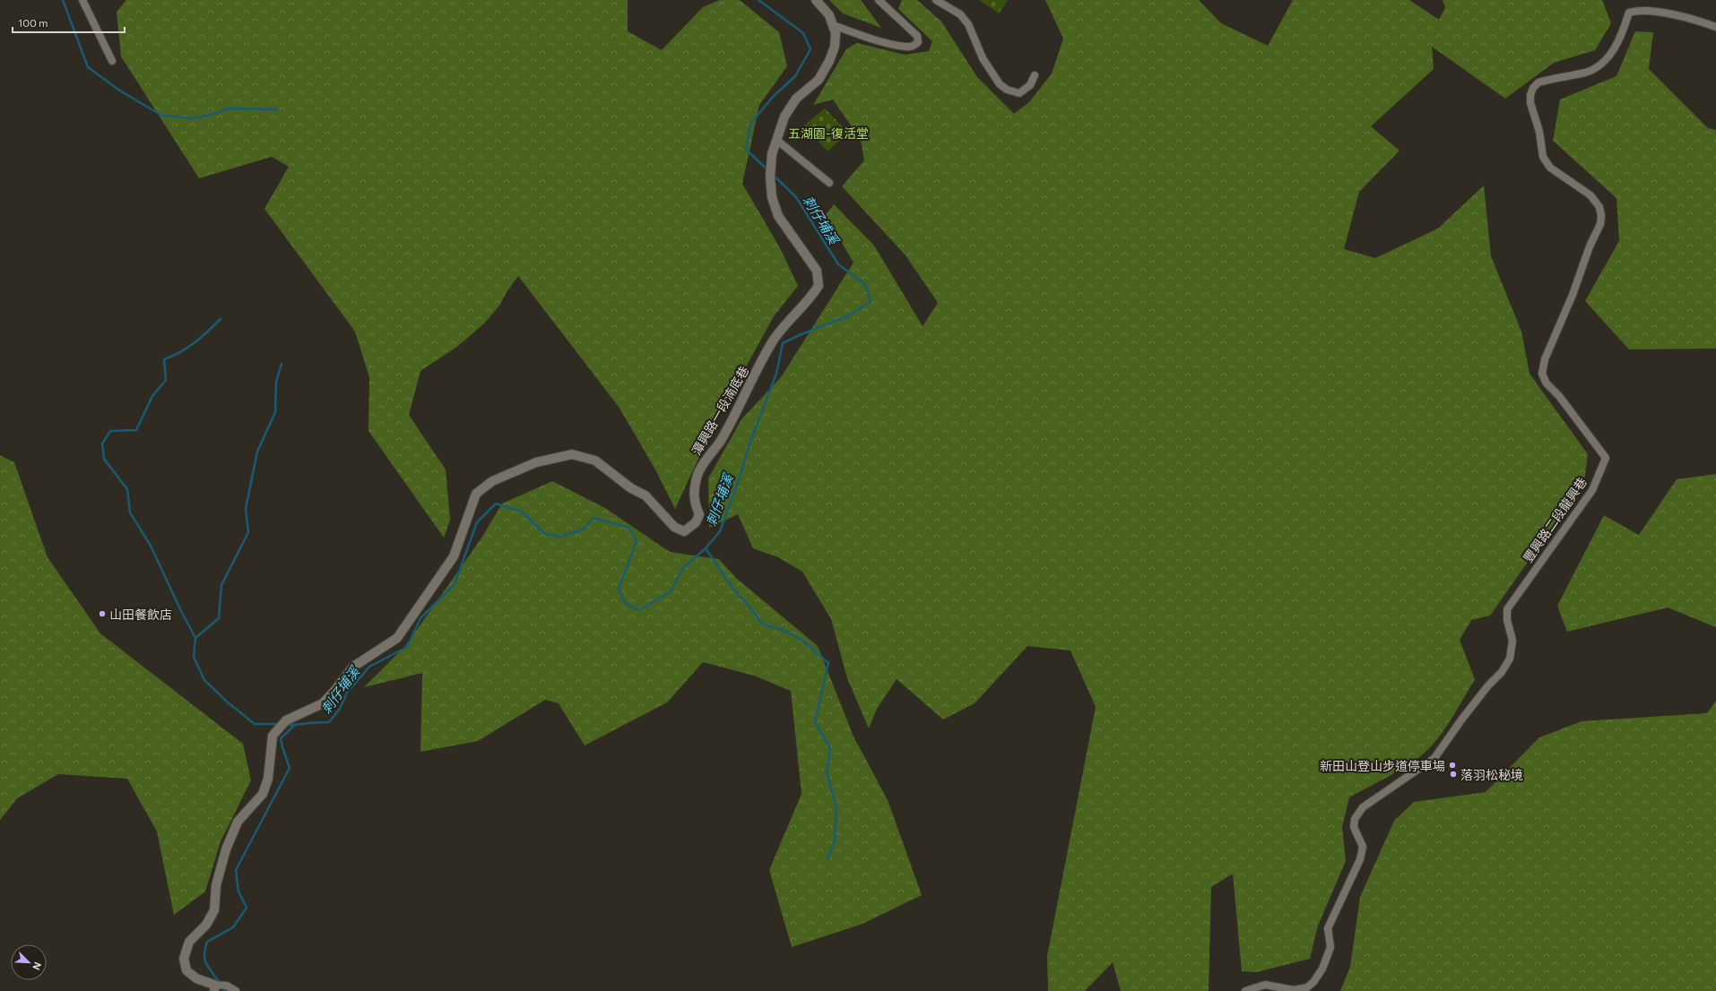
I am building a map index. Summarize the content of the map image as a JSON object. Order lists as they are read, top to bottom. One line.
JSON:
{"streets":{"street":["潭興路一段湳底巷","豐興路二段龍興巷"]},"water":["刺仔埔溪"],"parks":["五湖園-復活堂"],"places":["山田餐飲店","新田山登山步道停車場","落羽松秘境"],"scale_bar":"100 m","north":"bottom right"}
